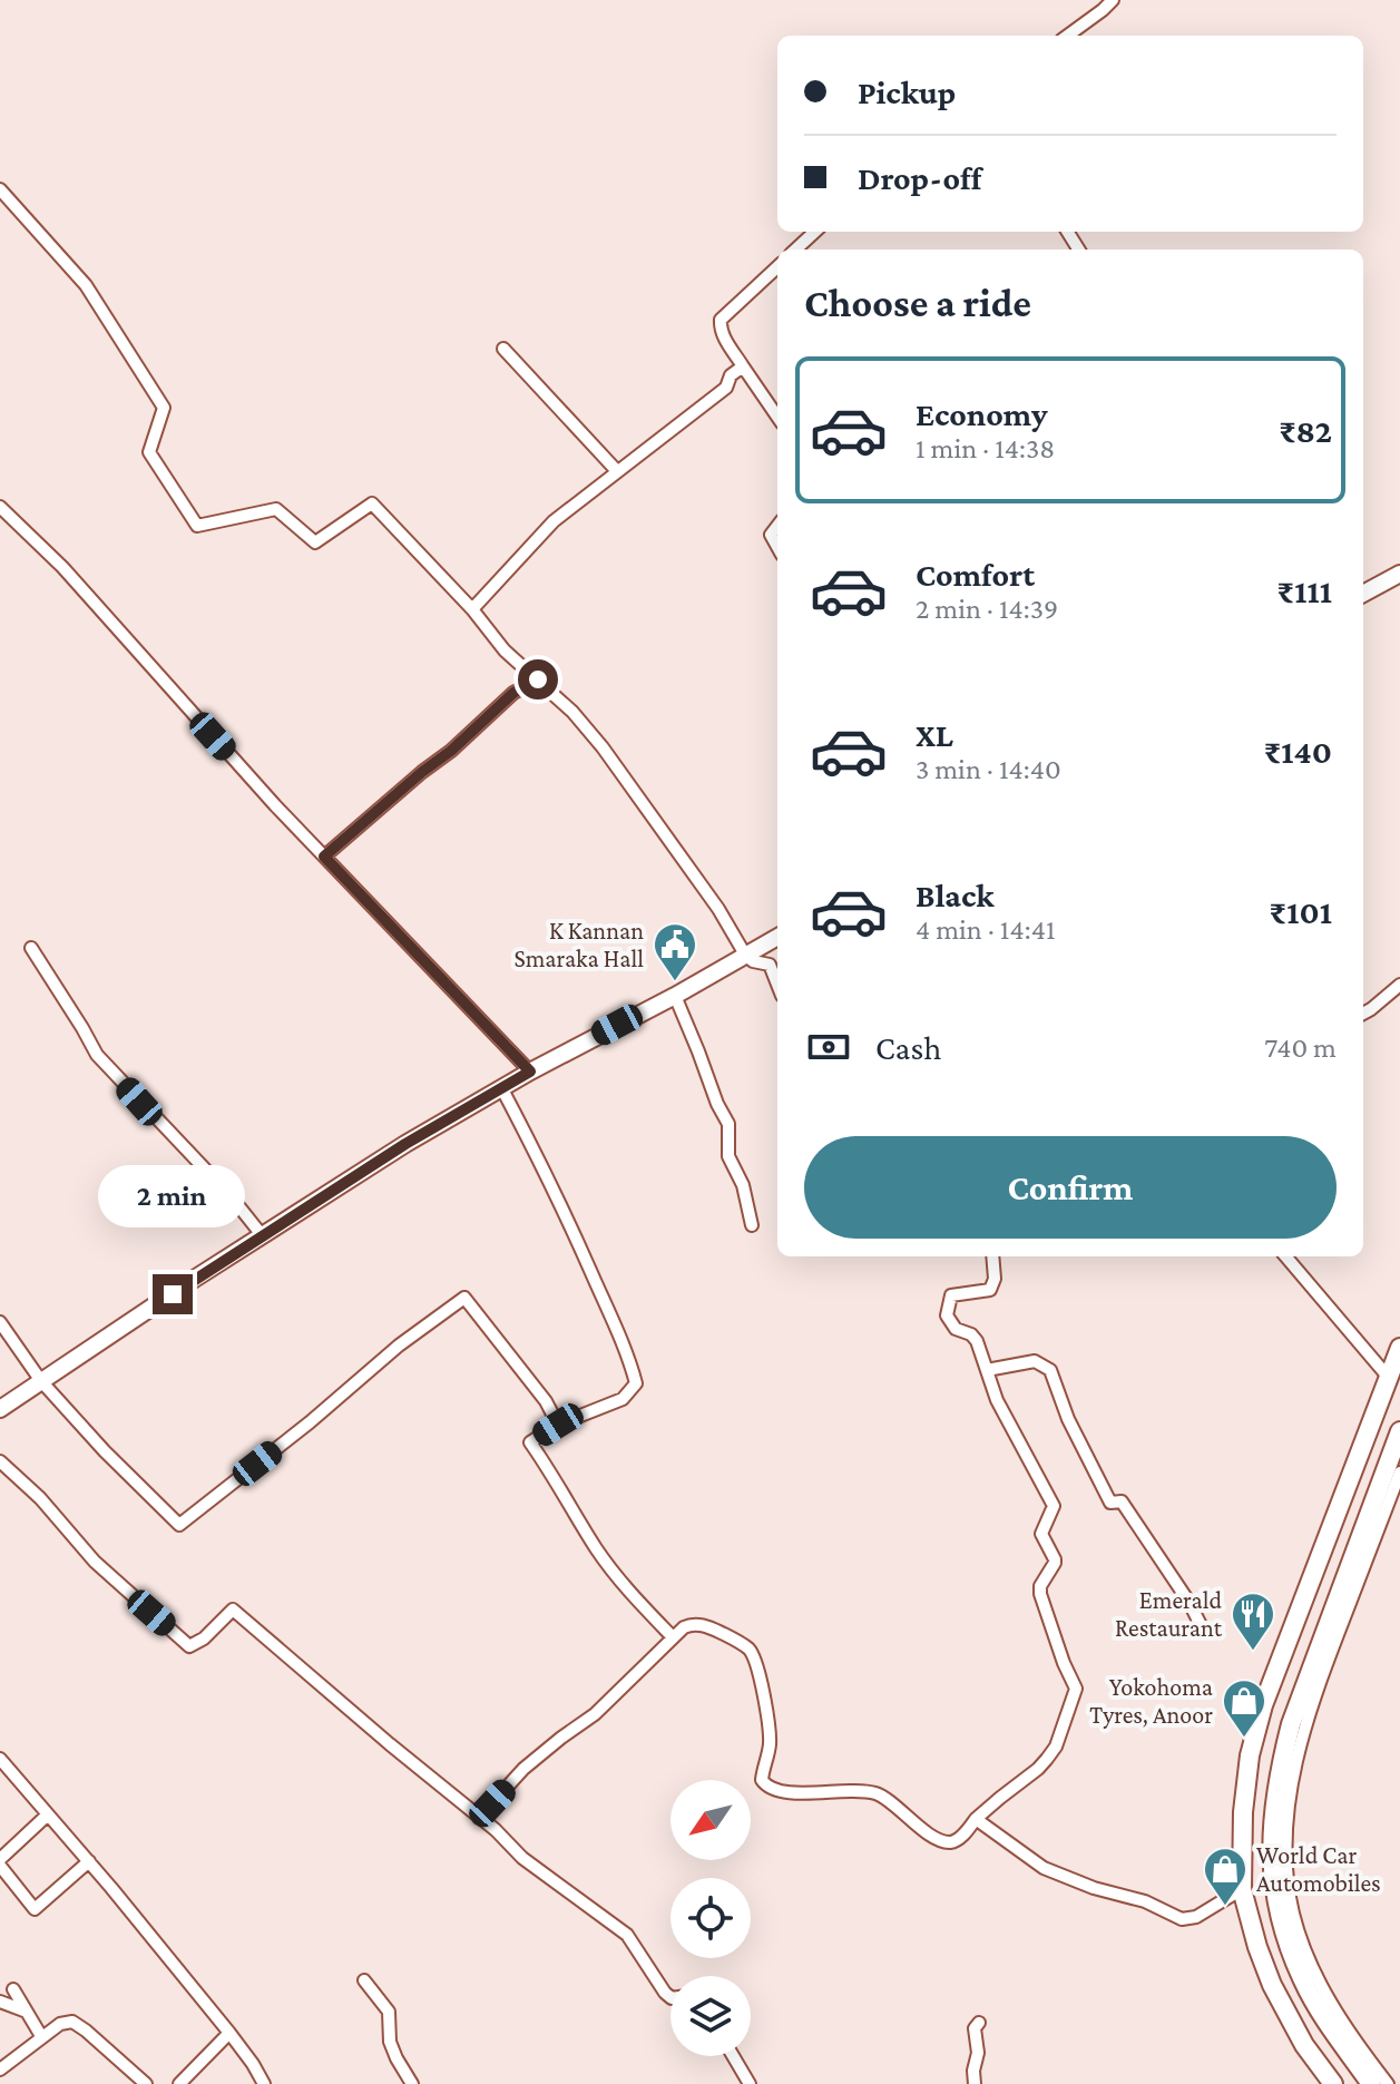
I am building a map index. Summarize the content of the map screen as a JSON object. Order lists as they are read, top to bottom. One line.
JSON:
{"places":{"public building":["K Kannan Smaraka Hall"],"restaurant":["Emerald Restaurant"],"shop":["Yokohoma Tyres, Anoor","World Car Automobiles"]},"north":"bottom left","page":{"banner":["Pickup","Drop-off"],"heading":"Choose a ride","list":[{"name":"Economy","note":"1 min · 14:38","value":"₹82"},{"name":"Comfort","note":"2 min · 14:39","value":"₹111"},{"name":"XL","note":"3 min · 14:40","value":"₹140"},{"name":"Black","note":"4 min · 14:41","value":"₹101"}],"pay":["Cash","740 m"],"buttons":"Confirm","bubble":"2 min"}}
